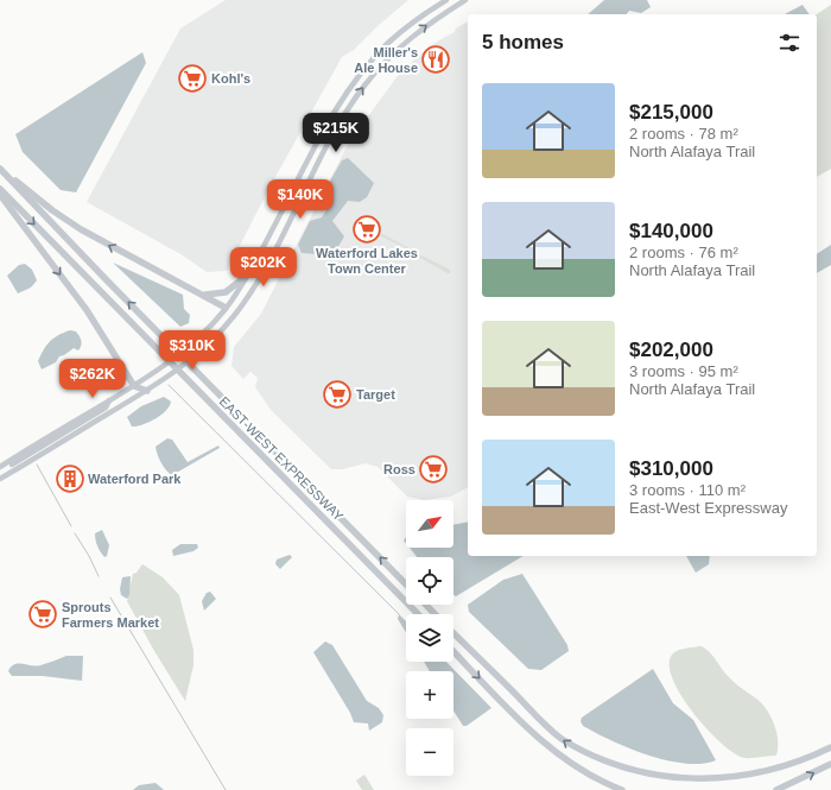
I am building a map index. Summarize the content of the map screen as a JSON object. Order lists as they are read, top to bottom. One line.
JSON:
{"streets":{"highway":["EAST-WEST EXPRESSWAY"]},"places":{"restaurant":["Miller's Ale House"],"supermarket":["Kohl's","Waterford Lakes Town Center","Target","Ross","Sprouts Farmers Market"],"building":["Waterford Park"]},"north":"top right","page":{"heading":"5 homes","list":[{"name":"$215,000","note":"2 rooms · 78 m² · North Alafaya Trail"},{"name":"$140,000","note":"2 rooms · 76 m² · North Alafaya Trail"},{"name":"$202,000","note":"3 rooms · 95 m² · North Alafaya Trail"},{"name":"$310,000","note":"3 rooms · 110 m² · East-West Expressway"}],"price":["$215K","$140K","$202K","$310K","$262K"],"map_buttons":["+","−"]}}
